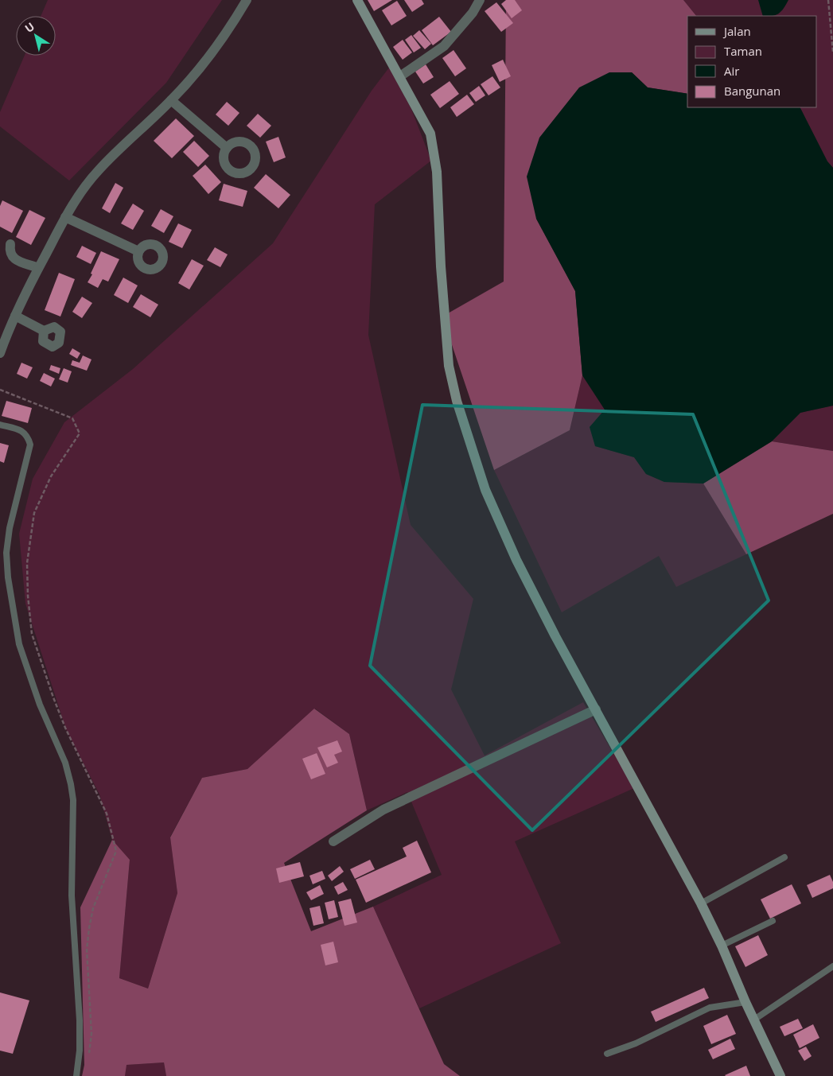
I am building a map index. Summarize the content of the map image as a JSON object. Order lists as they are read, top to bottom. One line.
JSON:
{"legend":["Jalan","Taman","Air","Bangunan"],"north":"top left"}
